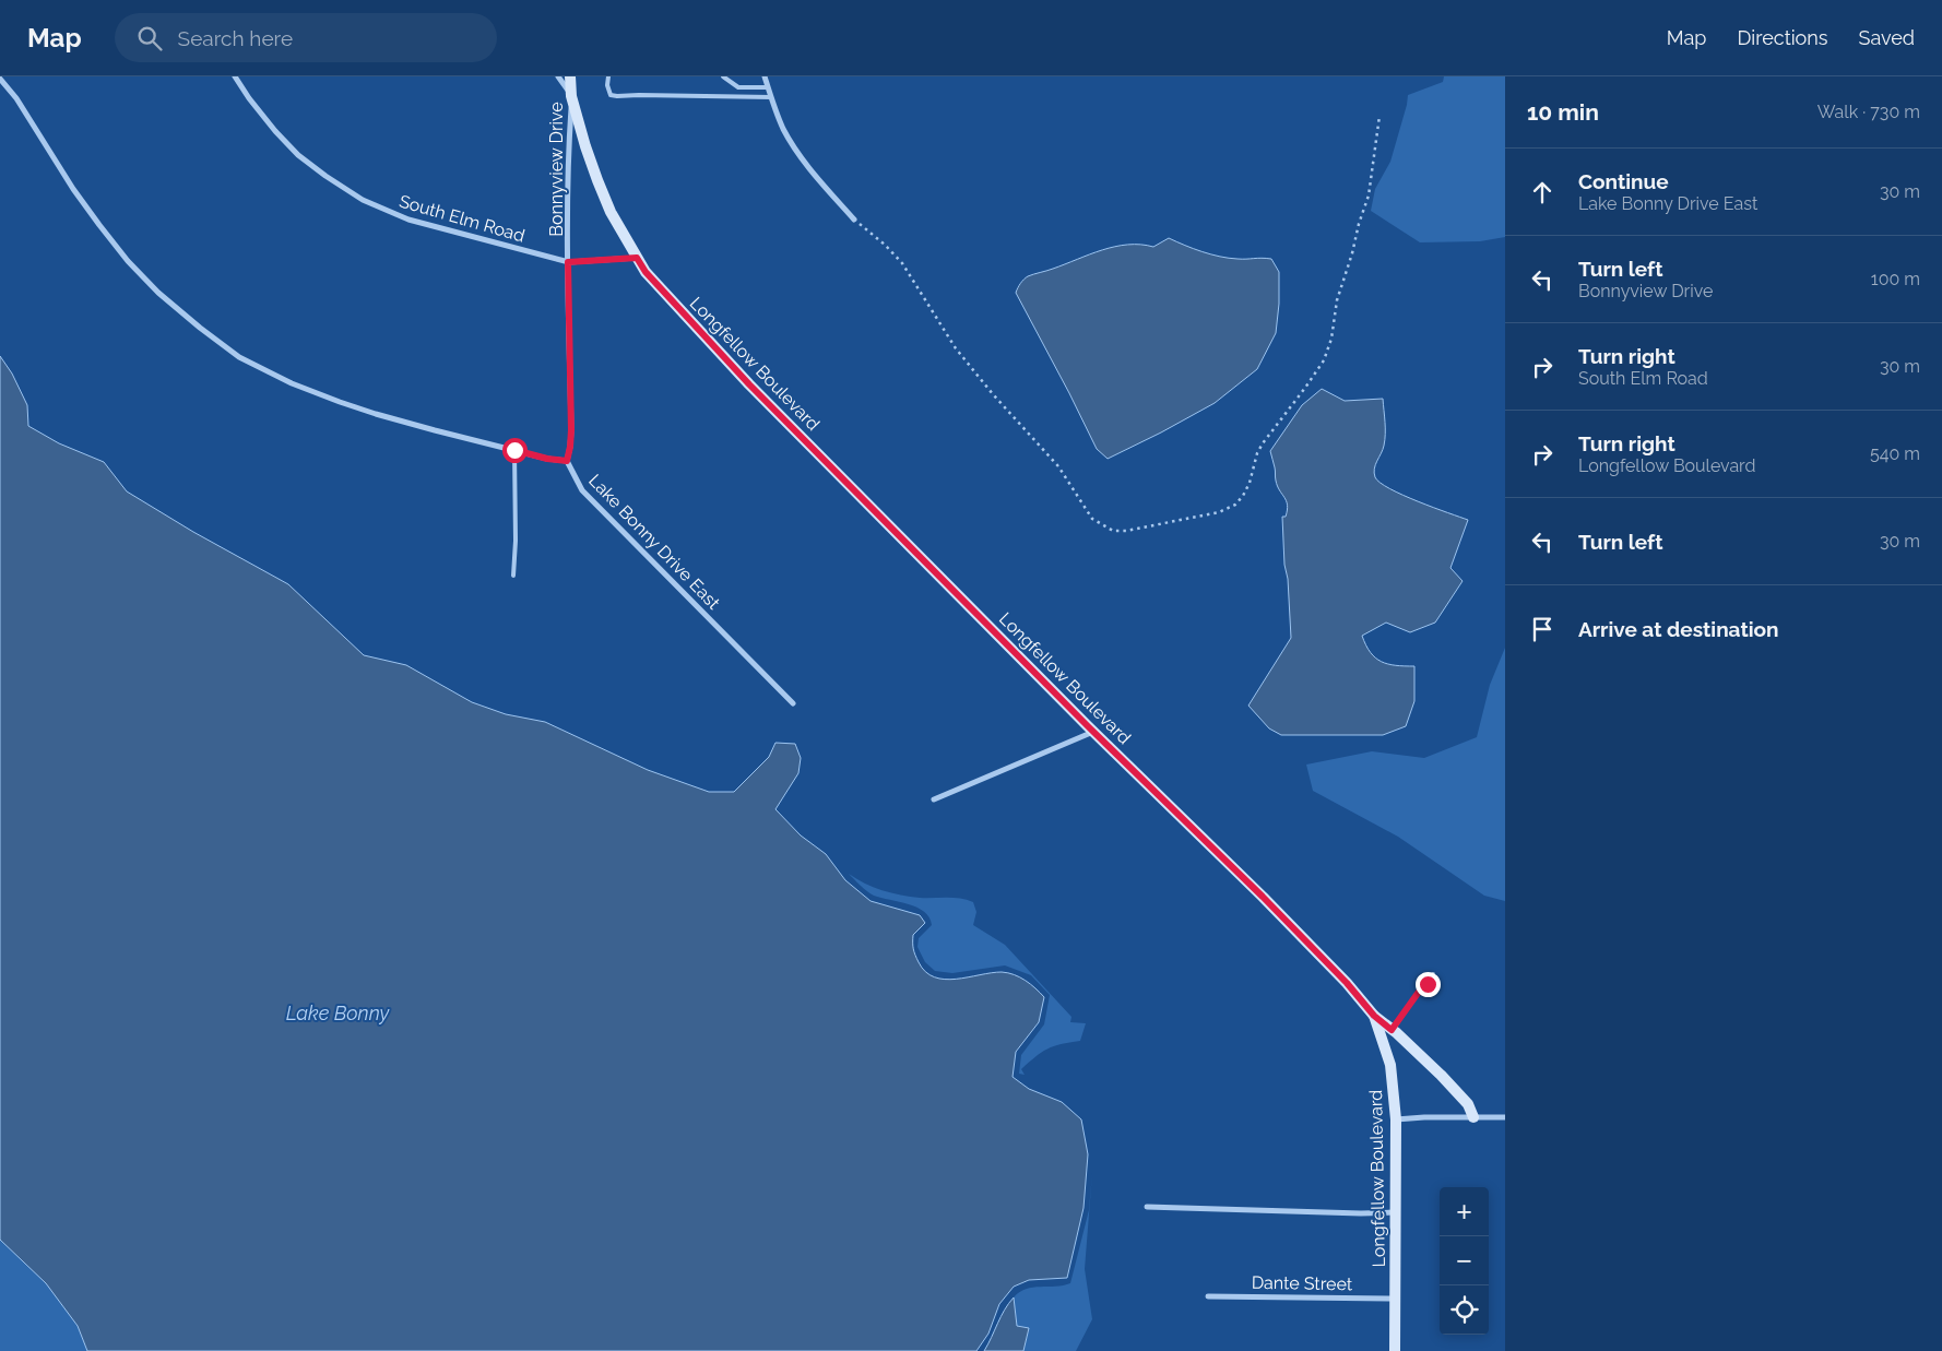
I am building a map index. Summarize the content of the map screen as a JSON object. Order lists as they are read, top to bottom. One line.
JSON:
{"streets":{"street":["Bonnyview Drive","South Elm Road","Longfellow Boulevard","Lake Bonny Drive East","Dante Street"]},"crossings":[["Bonnyview Drive","South Elm Road"],["Bonnyview Drive","Longfellow Boulevard"],["Bonnyview Drive","Lake Bonny Drive East"],["South Elm Road","Longfellow Boulevard"],["Longfellow Boulevard","Dante Street"]],"water":["Lake Bonny"],"page":{"header":"Map","search":"Search here","nav":["Map","Directions","Saved"],"heading":["10 min","Walk · 730 m"],"list":[["Continue","Lake Bonny Drive East","30 m"],["Turn left","Bonnyview Drive","100 m"],["Turn right","South Elm Road","30 m"],["Turn right","Longfellow Boulevard","540 m"],["Turn left","30 m"],"Arrive at destination"],"map_buttons":["+","−"]}}
